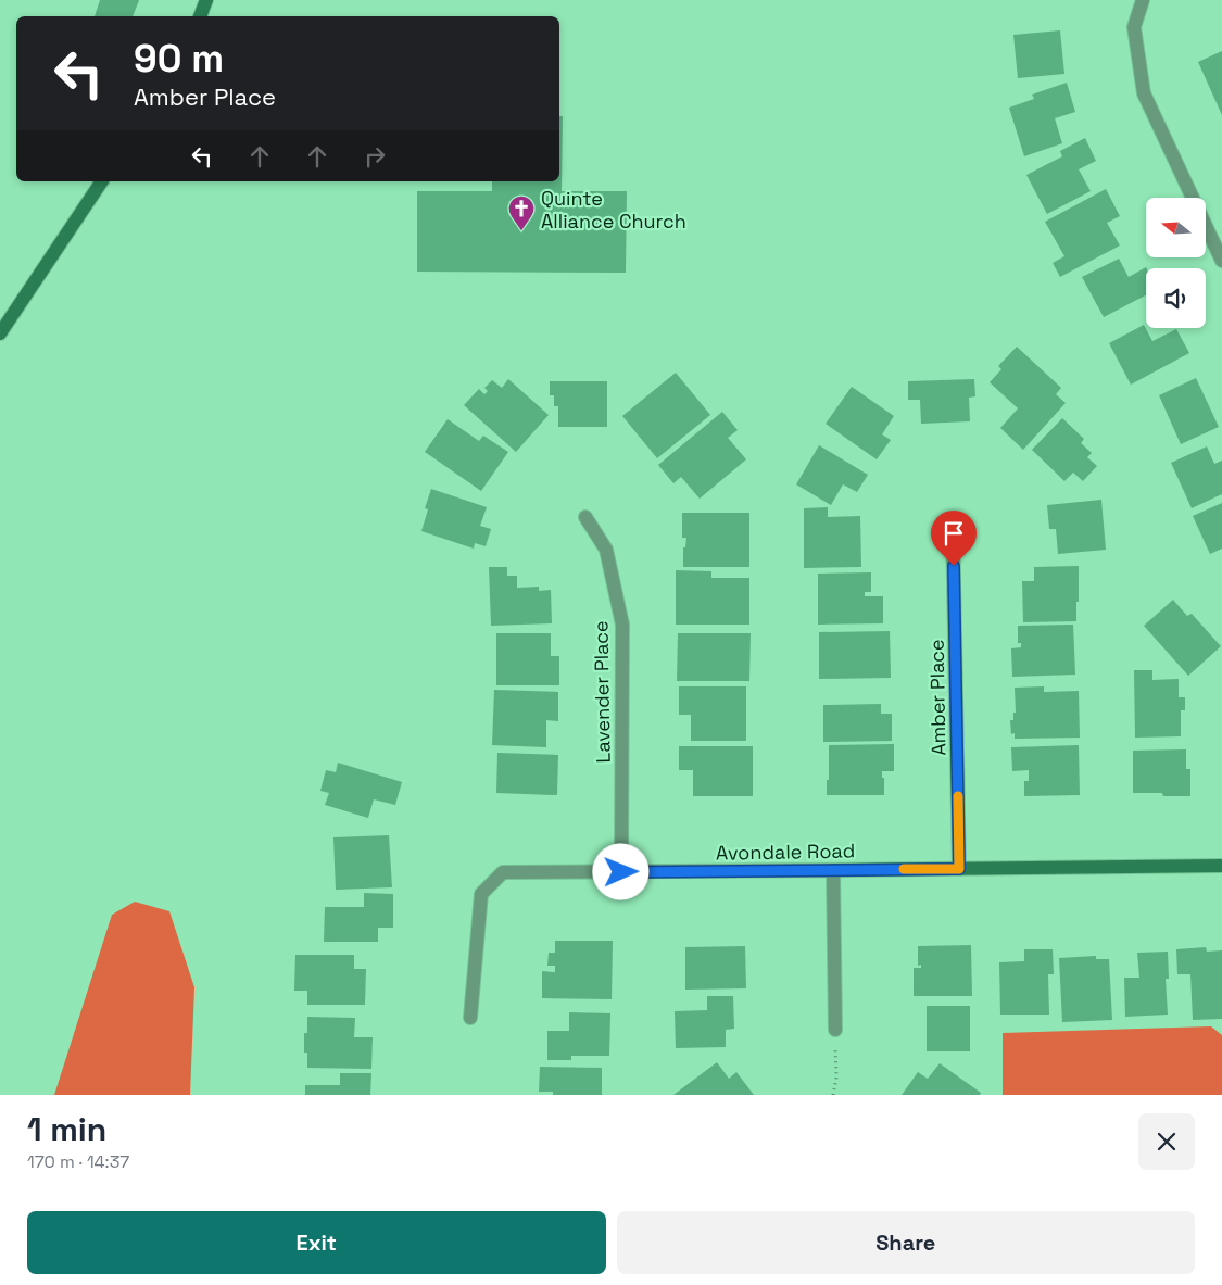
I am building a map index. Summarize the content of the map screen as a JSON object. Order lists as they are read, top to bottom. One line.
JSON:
{"streets":{"street":["Lavender Place","Amber Place","Avondale Road"]},"crossings":[["Lavender Place","Avondale Road"],["Amber Place","Avondale Road"]],"places":{"church":["Quinte Alliance Church"]},"north":"left","page":{"turn":["90 m","Amber Place"],"heading":["1 min","170 m · 14:37"],"buttons":["Exit","Share"]}}
